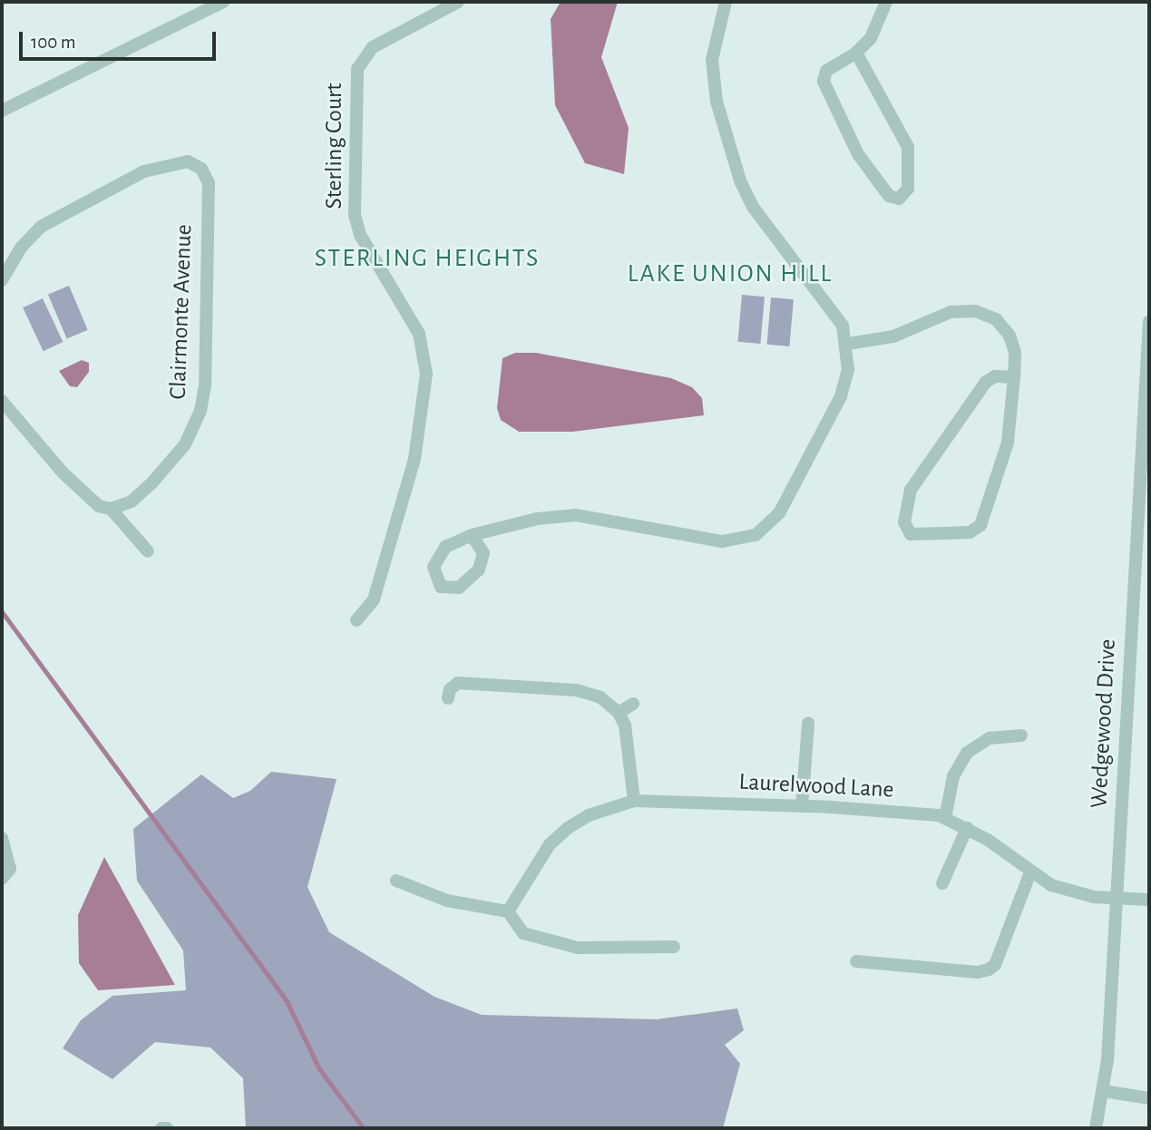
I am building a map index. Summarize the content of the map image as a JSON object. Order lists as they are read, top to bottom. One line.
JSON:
{"streets":{"street":["Sterling Court","Clairmonte Avenue","Wedgewood Drive","Laurelwood Lane"]},"crossings":[["Wedgewood Drive","Laurelwood Lane"]],"districts":["STERLING HEIGHTS","LAKE UNION HILL"],"scale_bar":"100 m"}
